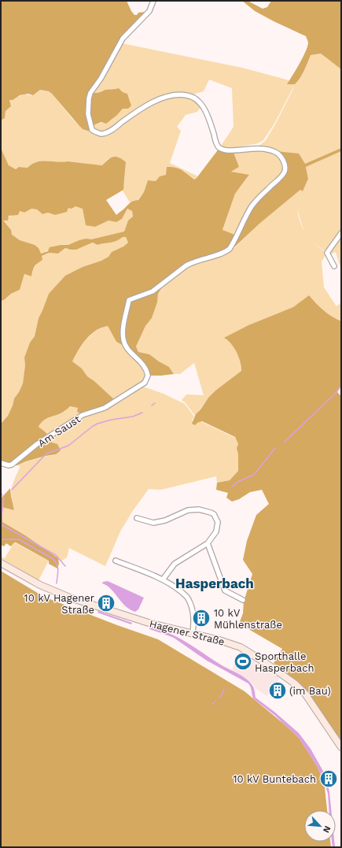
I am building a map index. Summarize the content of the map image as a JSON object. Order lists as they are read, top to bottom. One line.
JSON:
{"streets":{"main road":["Hagener Straße"],"street":["Am Saust"]},"districts":["Hasperbach"],"places":{"building":["10 kV Hagener Straße","10 kV Mühlenstraße","(im Bau)","10 kV Buntebach"],"sports":["Sporthalle Hasperbach"]},"north":"bottom right"}
